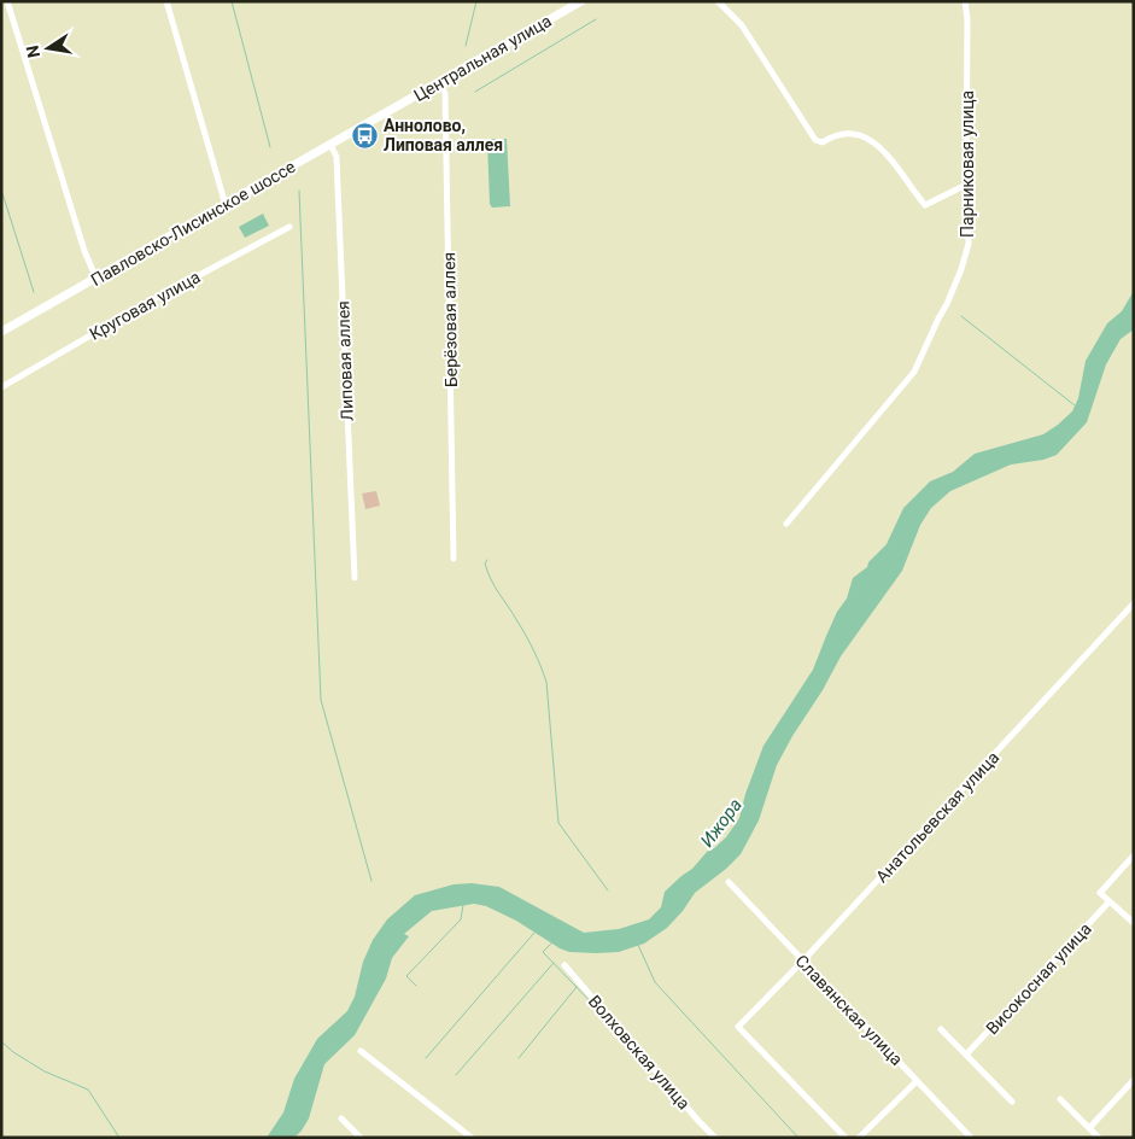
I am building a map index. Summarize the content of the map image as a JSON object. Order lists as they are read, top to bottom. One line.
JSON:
{"streets":{"main road":["Центральная улица","Павловско-Лисинское шоссе"],"street":["Парниковая улица","Круговая улица","Берёзовая аллея","Липовая аллея","Анатольевская улица","Високосная улица","Славянская улица","Волховская улица"]},"crossings":[["Центральная улица","Павловско-Лисинское шоссе"],["Центральная улица","Берёзовая аллея"],["Павловско-Лисинское шоссе","Липовая аллея"],["Анатольевская улица","Славянская улица"]],"water":["Ижора"],"places":{"bus stop":["Аннолово, Липовая аллея"]},"north":"left"}
